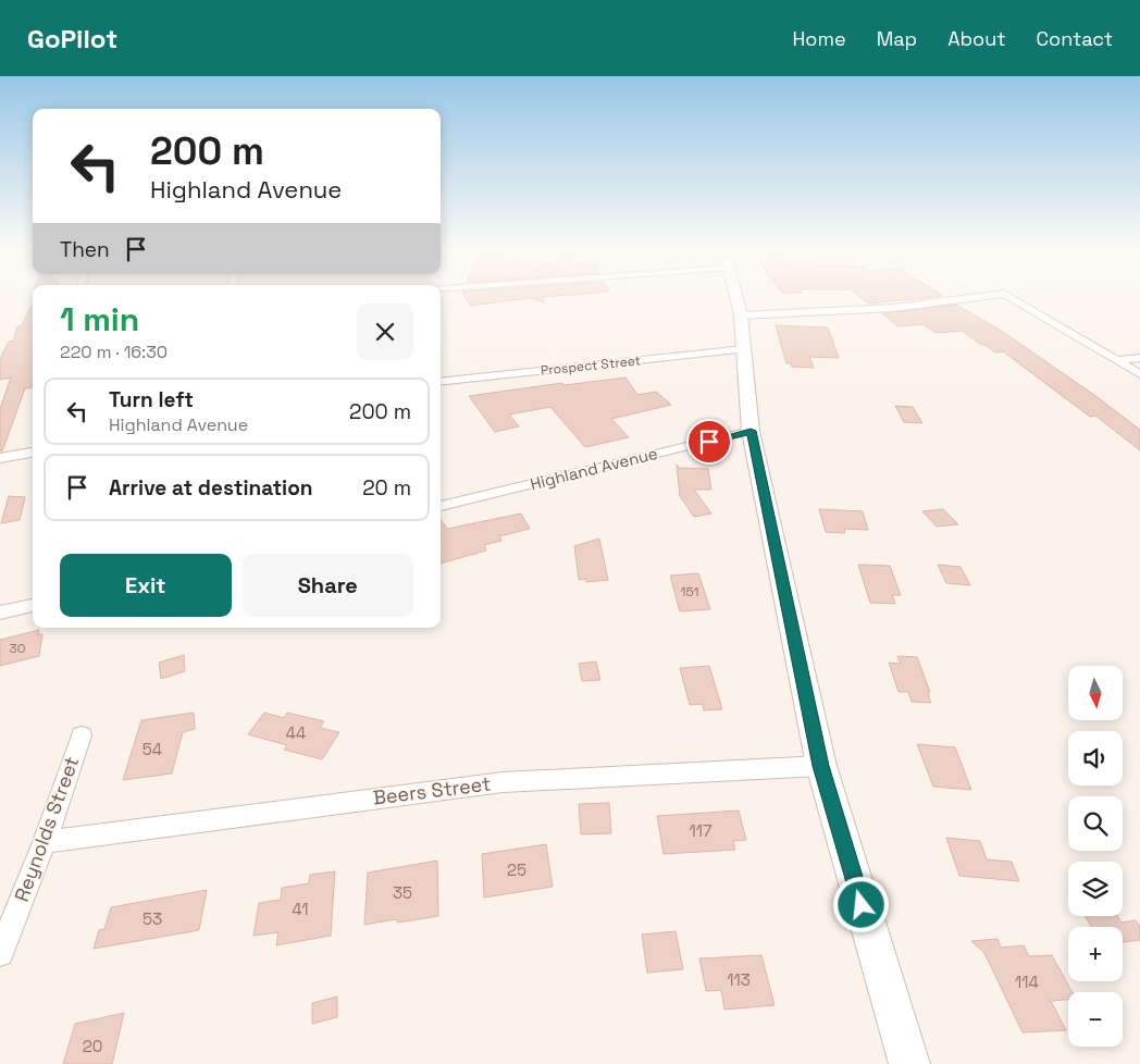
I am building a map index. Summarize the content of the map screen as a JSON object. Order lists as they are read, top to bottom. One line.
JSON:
{"streets":{"street":["Prospect Street","Highland Avenue","Beers Street","Reynolds Street"]},"crossings":[["Beers Street","Reynolds Street"]],"house_numbers":["151","30","44","54","117","25","35","41","53","113","114","20"],"north":"bottom","page":{"header":"GoPilot","nav":["Home","Map","About","Contact"],"turn":["200 m","Highland Avenue"],"then":"Then","heading":["1 min","220 m · 16:30"],"list":[{"name":"Turn left","note":"Highland Avenue","value":"200 m"},{"name":"Arrive at destination","value":"20 m"}],"buttons":["Exit","Share"],"map_buttons":["+","−"]}}
